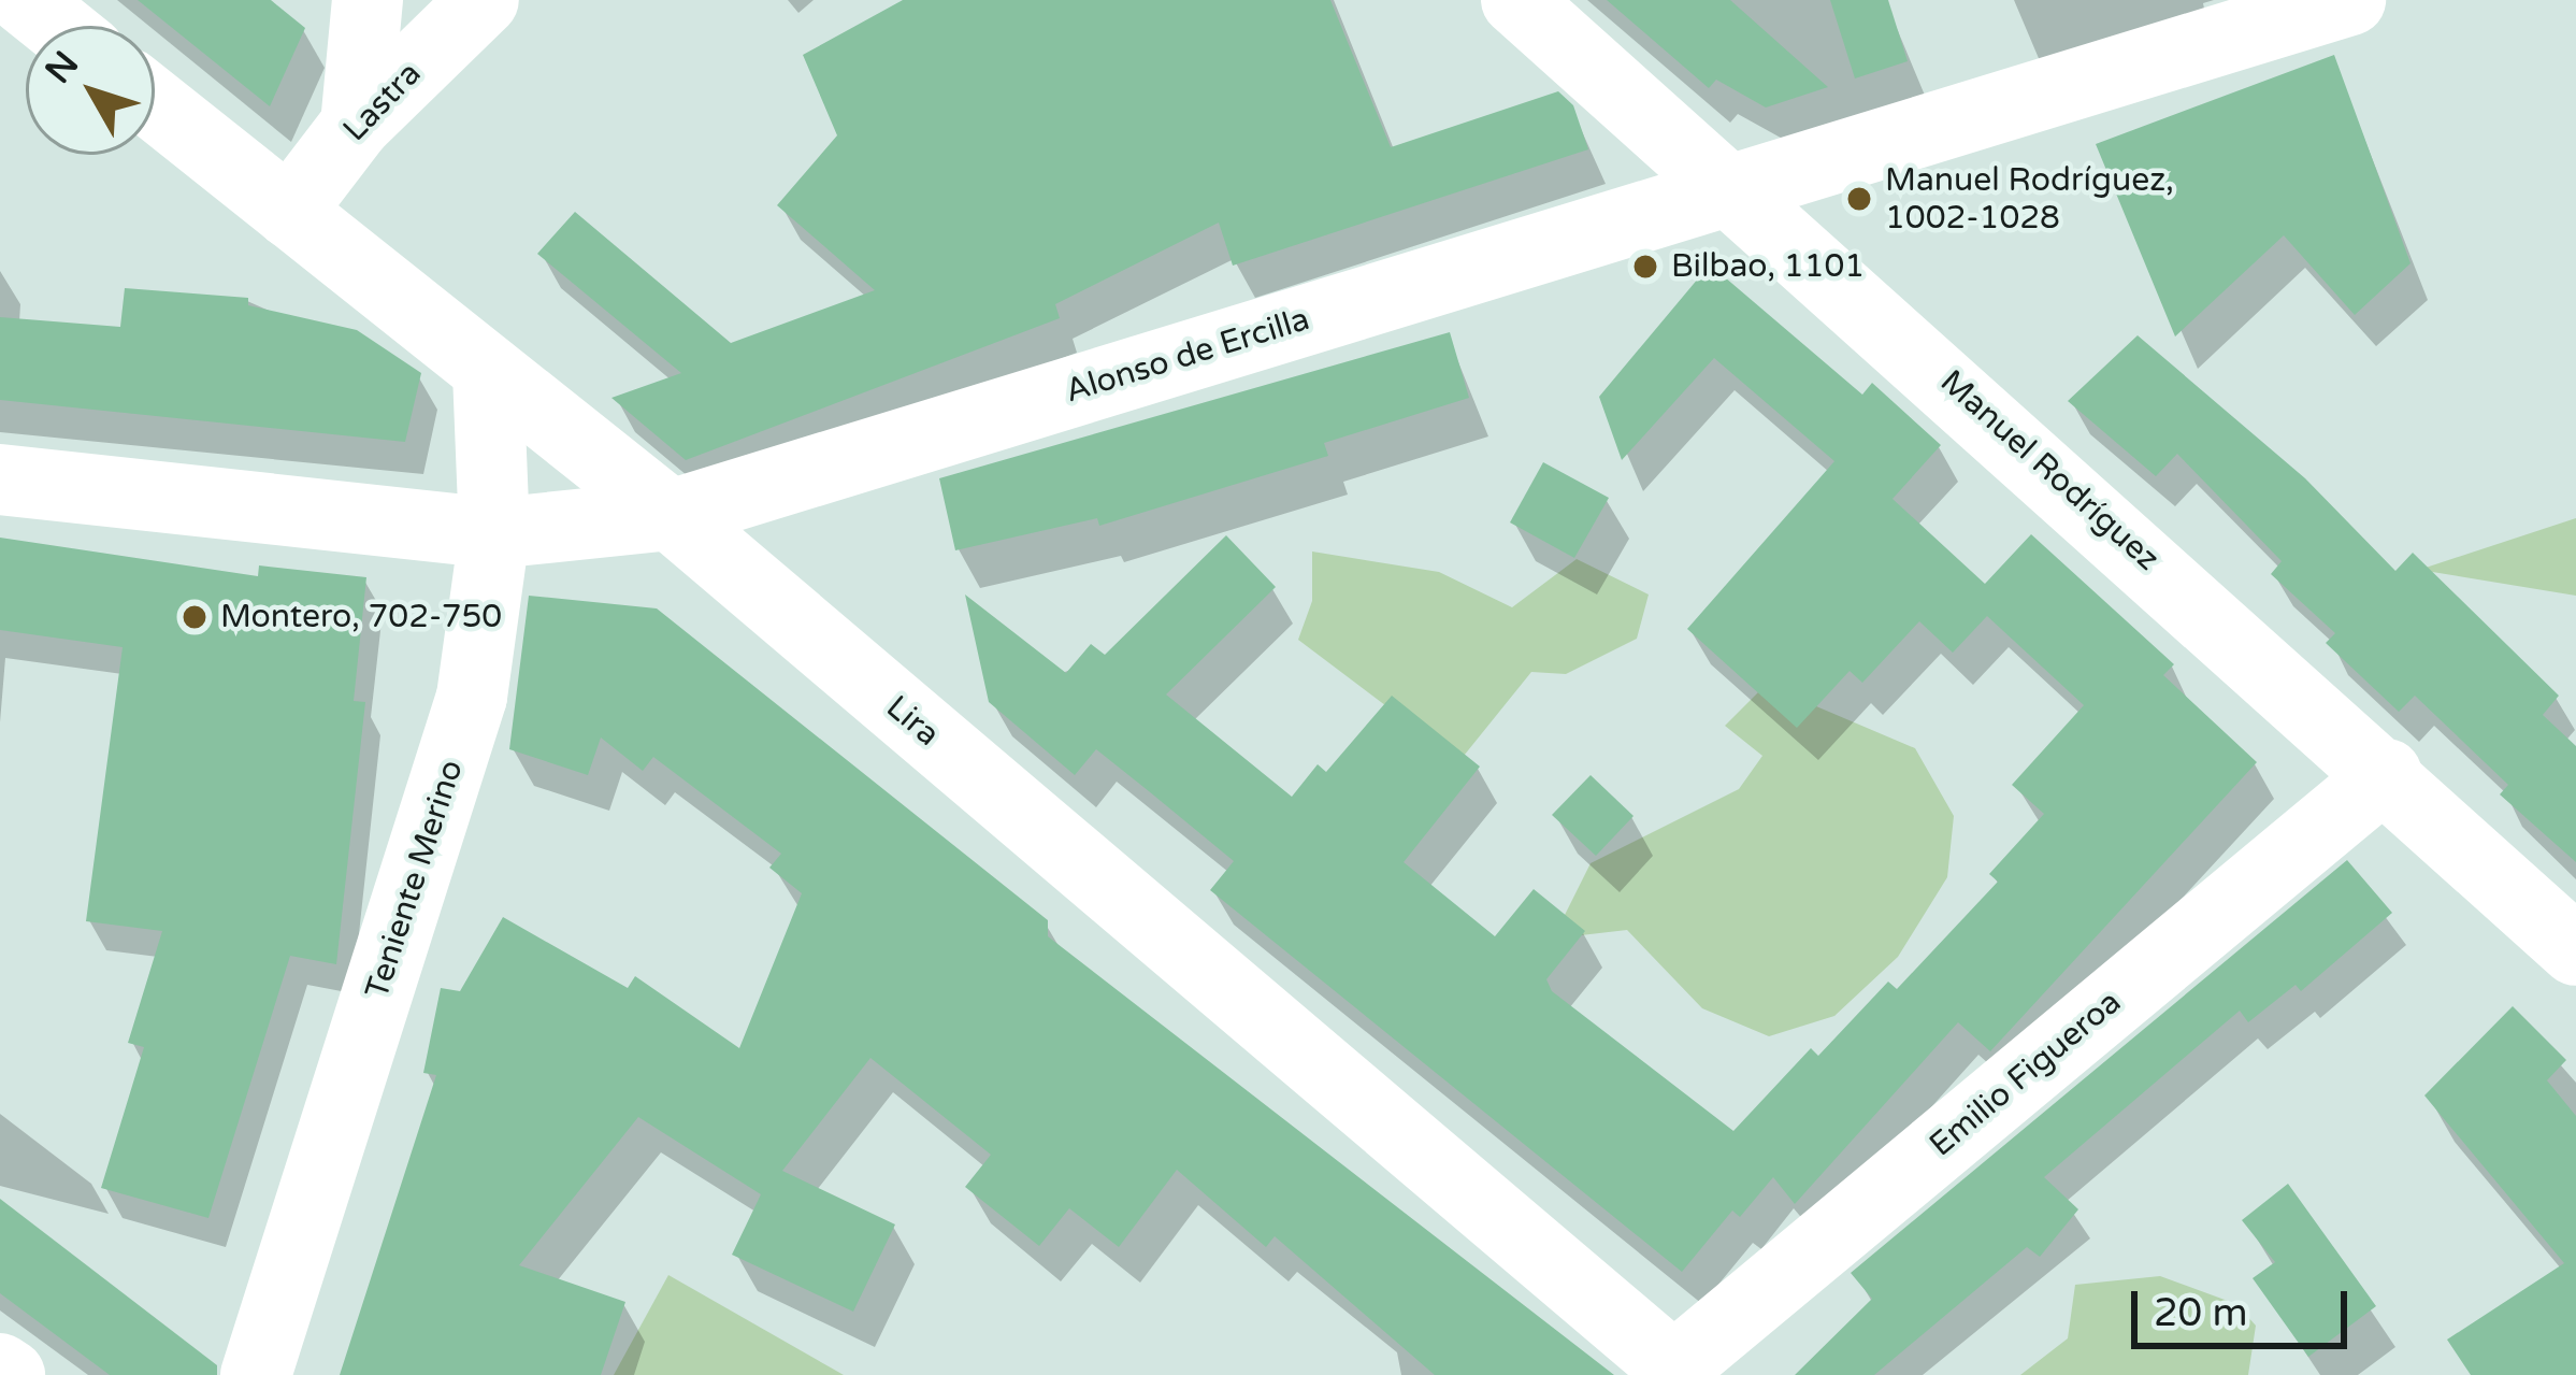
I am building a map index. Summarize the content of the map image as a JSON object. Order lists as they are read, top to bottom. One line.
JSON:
{"streets":{"street":["Lastra","Alonso de Ercilla","Manuel Rodríguez","Lira","Teniente Merino","Emilio Figueroa"]},"crossings":[["Lastra","Lira"],["Alonso de Ercilla","Manuel Rodríguez"],["Alonso de Ercilla","Lira"],["Alonso de Ercilla","Teniente Merino"],["Manuel Rodríguez","Emilio Figueroa"],["Lira","Teniente Merino"],["Lira","Emilio Figueroa"]],"places":["Manuel Rodríguez, 1002-1028","Bilbao, 1101","Montero, 702-750"],"scale_bar":"20 m","north":"top left"}
